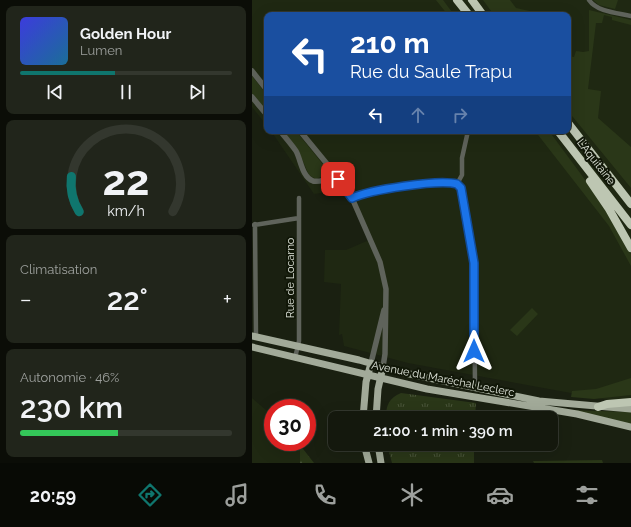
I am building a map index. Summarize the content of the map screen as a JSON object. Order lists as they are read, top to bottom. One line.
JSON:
{"streets":{"highway":["L'Aquitaine"],"main road":["Avenue du Maréchal Leclerc"],"street":["Rue de Locarno"]},"crossings":[["Rue de Locarno","Avenue du Maréchal Leclerc"]],"page":{"turn":["210 m","Rue du Saule Trapu"],"song":["Golden Hour","Lumen"],"tile":["Climatisation",["Autonomie · 46%","230 km"]],"heat":["−","22°","+"],"limit":"30","trip":"21:00 · 1 min · 390 m","tabs":"20:59","gauge":["22","km/h"]}}
